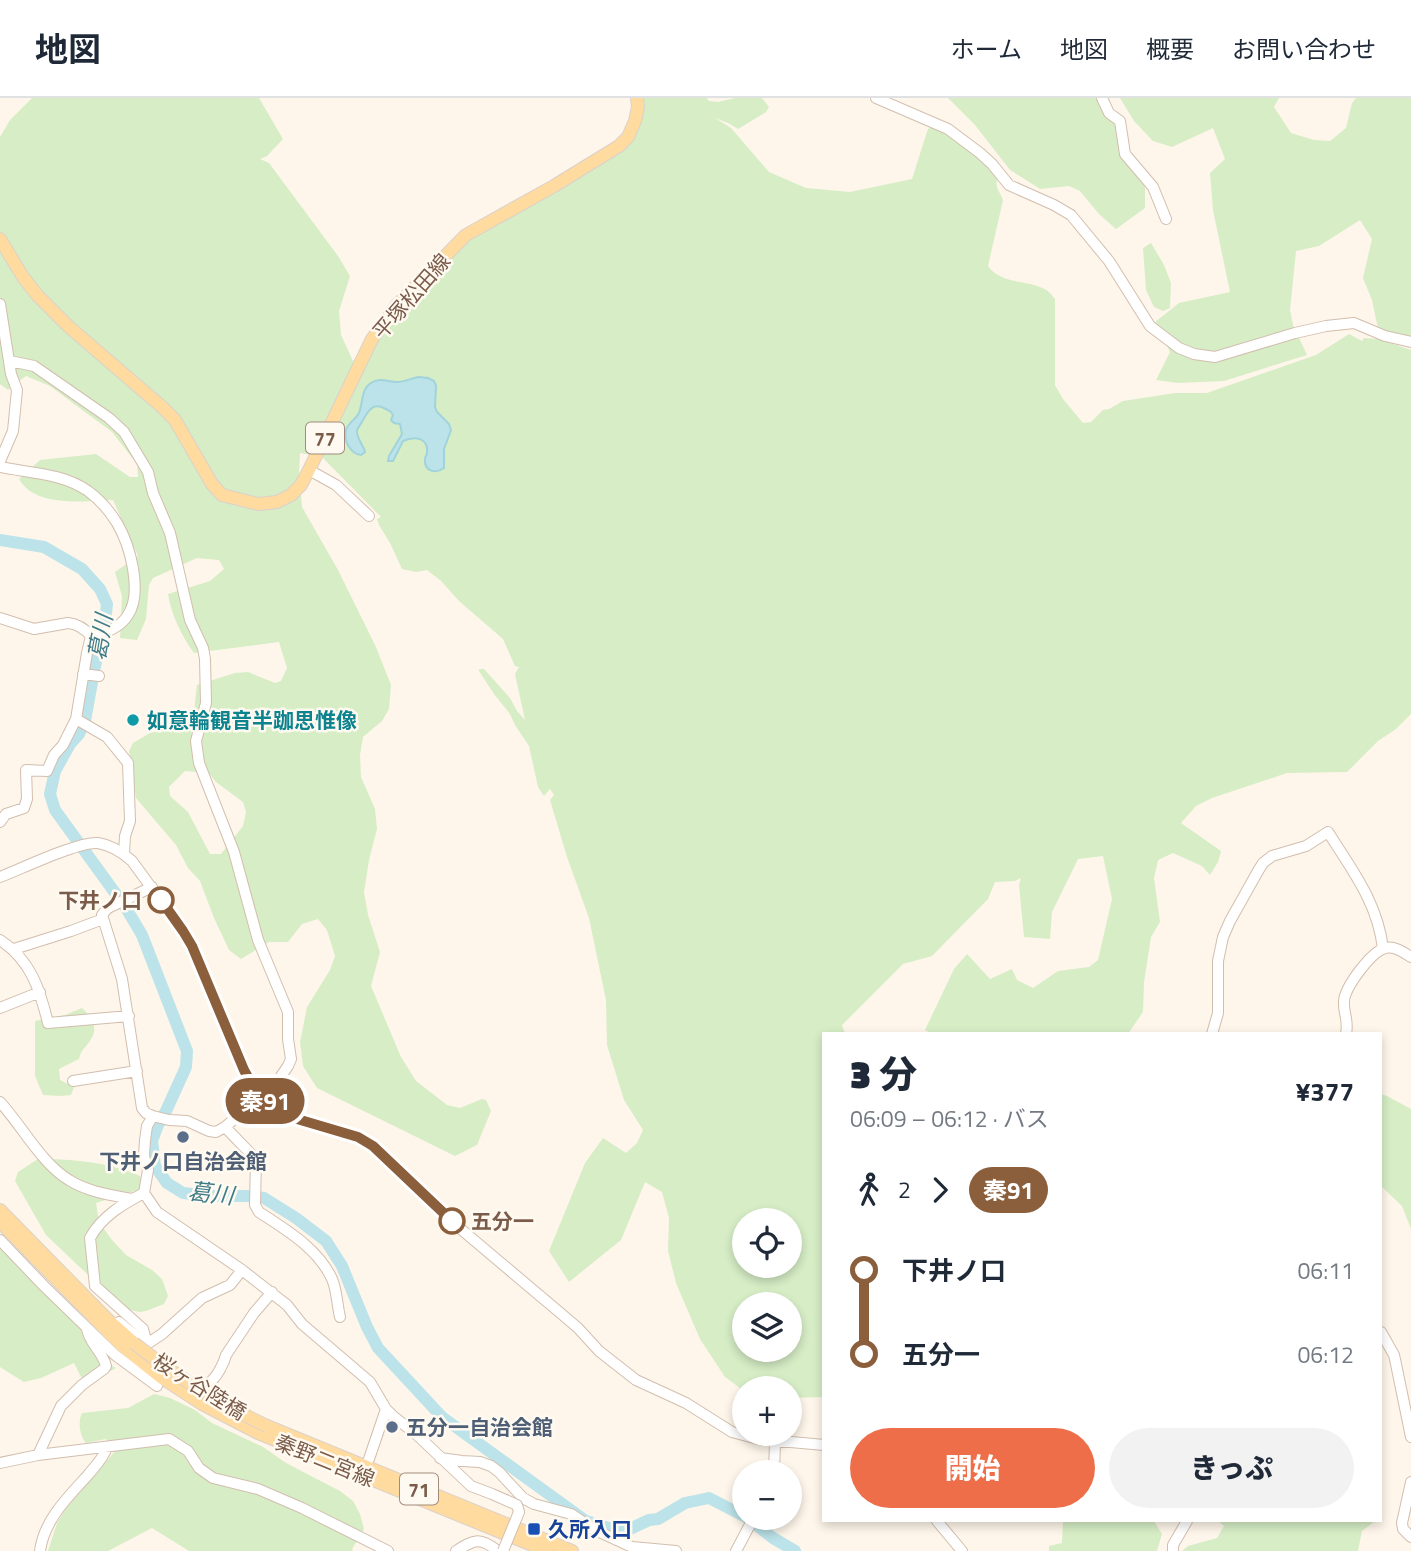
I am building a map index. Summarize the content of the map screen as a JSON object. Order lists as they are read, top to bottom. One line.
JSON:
{"streets":{"main road":["平塚松田線","77","桜ヶ谷陸橋","秦野二宮線","71"]},"crossings":[["桜ヶ谷陸橋","秦野二宮線"],["桜ヶ谷陸橋","71"]],"water":["葛川"],"places":{"other":["如意輪観音半跏思惟像","下井ノ口","下井ノ口自治会館","五分一","五分一自治会館"],"transit":["久所入口"]},"lines":["bus line 秦91"],"page":{"header":"地図","nav":["ホーム","地図","概要","お問い合わせ"],"on_map":"秦91","heading":["3 分","06:09 – 06:12 · バス","¥377"],"legs":["2","秦91"],"map_buttons":["+","−"],"list":[{"name":"下井ノ口","value":"06:11"},{"name":"五分一","value":"06:12"}],"buttons":["開始","きっぷ"]}}
